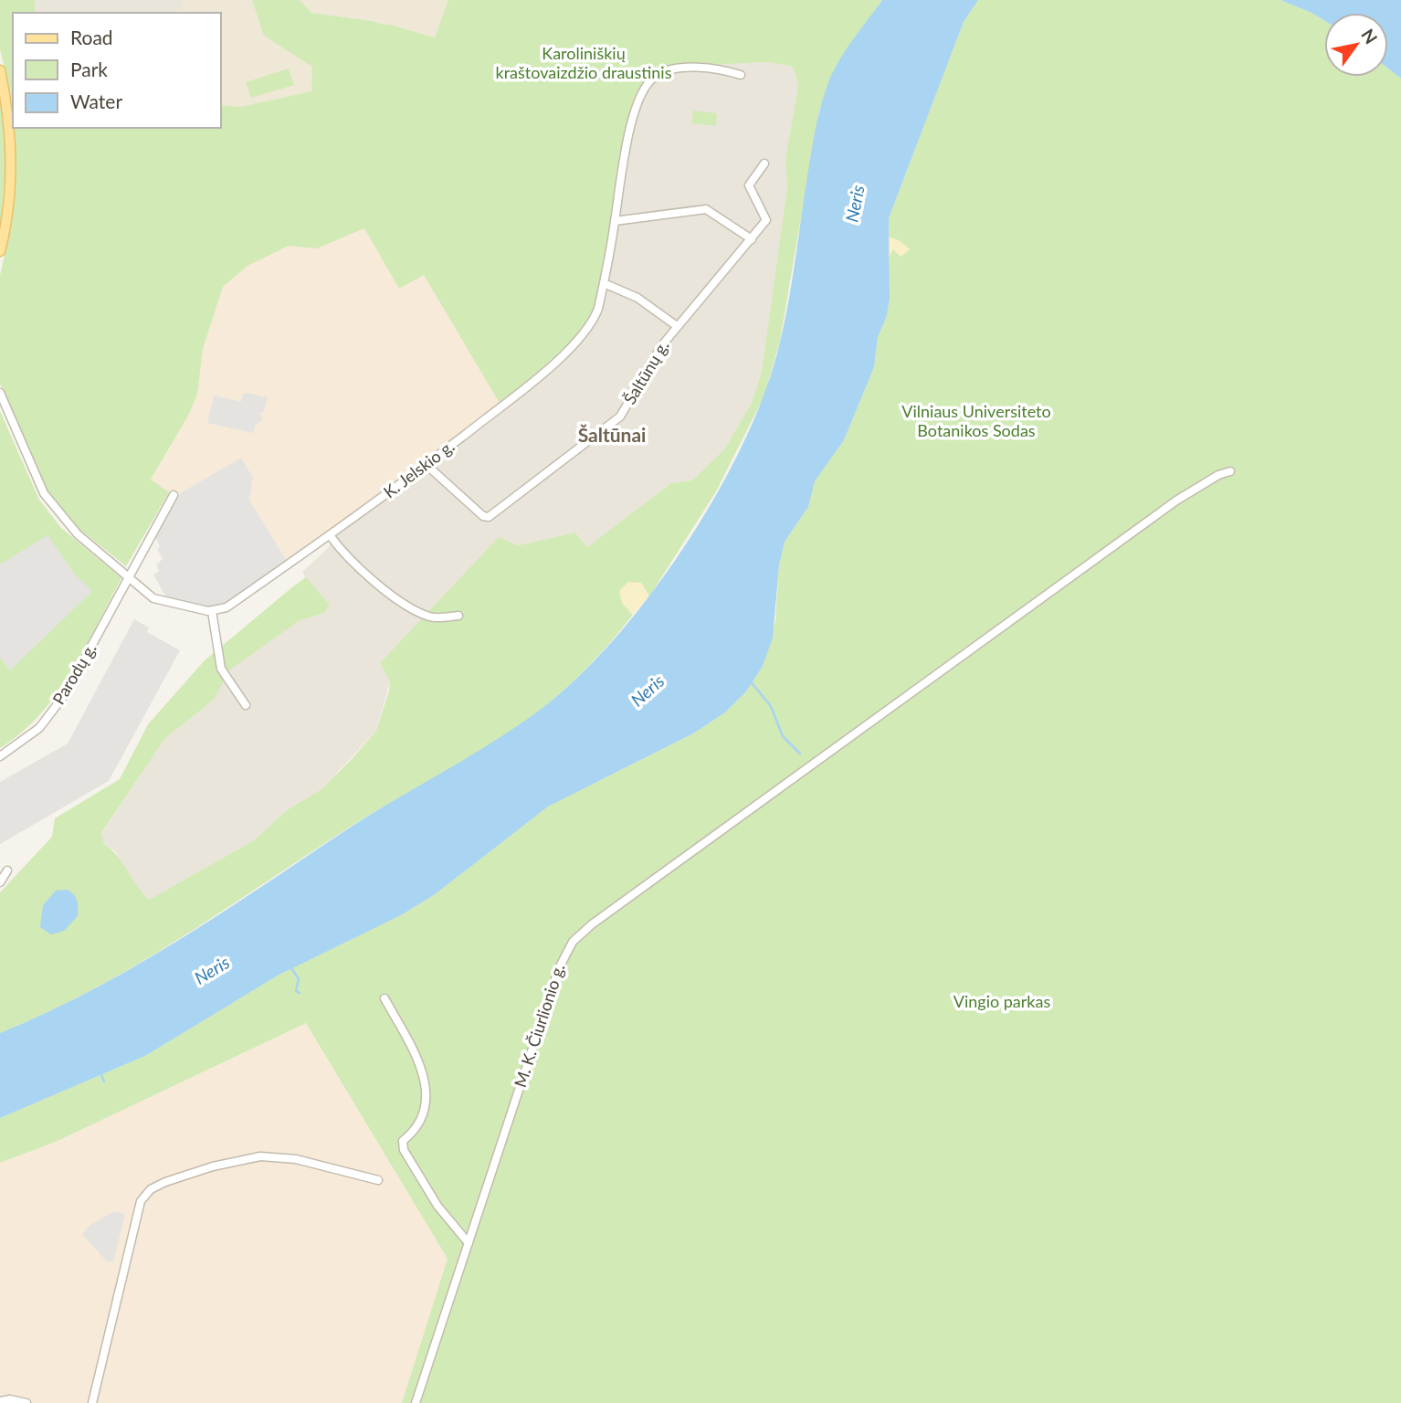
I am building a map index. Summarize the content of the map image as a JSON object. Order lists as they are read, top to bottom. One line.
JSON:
{"streets":{"street":["Šaltūnų g.","K. Jelskio g.","Parodų g.","M. K. Čiurlionio g."]},"crossings":[["Šaltūnų g.","K. Jelskio g."]],"districts":["Šaltūnai"],"water":["Neris"],"parks":["Karoliniškių kraštovaizdžio draustinis","Vilniaus Universiteto Botanikos Sodas","Vingio parkas"],"legend":["Road","Park","Water"],"north":"top right"}
